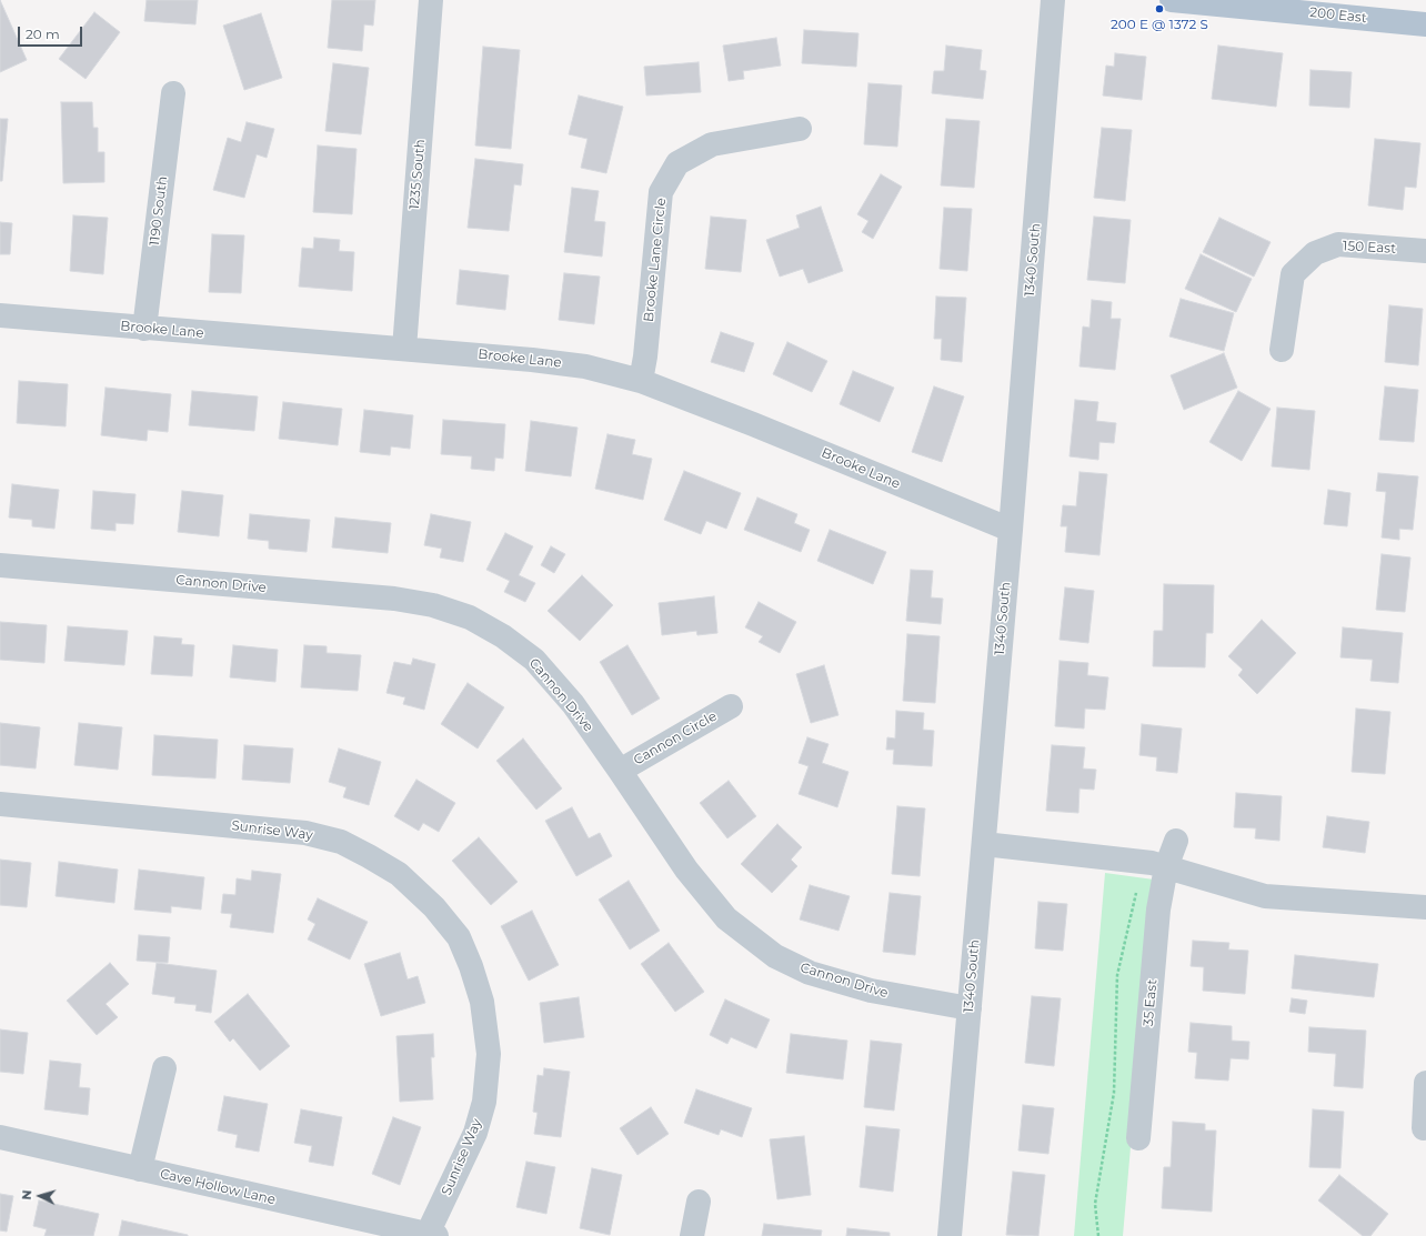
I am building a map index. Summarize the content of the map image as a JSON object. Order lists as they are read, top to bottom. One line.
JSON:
{"streets":{"main road":["200 East"],"street":["1235 South","1190 South","150 East","Brooke Lane Circle","1340 South","Brooke Lane","Cannon Drive","Cannon Circle","Sunrise Way","35 East","Cave Hollow Lane"]},"crossings":[["1235 South","Brooke Lane"],["1190 South","Brooke Lane"],["Brooke Lane Circle","Brooke Lane"],["1340 South","Brooke Lane"],["1340 South","Cannon Drive"],["Cannon Drive","Cannon Circle"],["Sunrise Way","Cave Hollow Lane"]],"places":["200 E @ 1372 S"],"scale_bar":"20 m","north":"left"}
